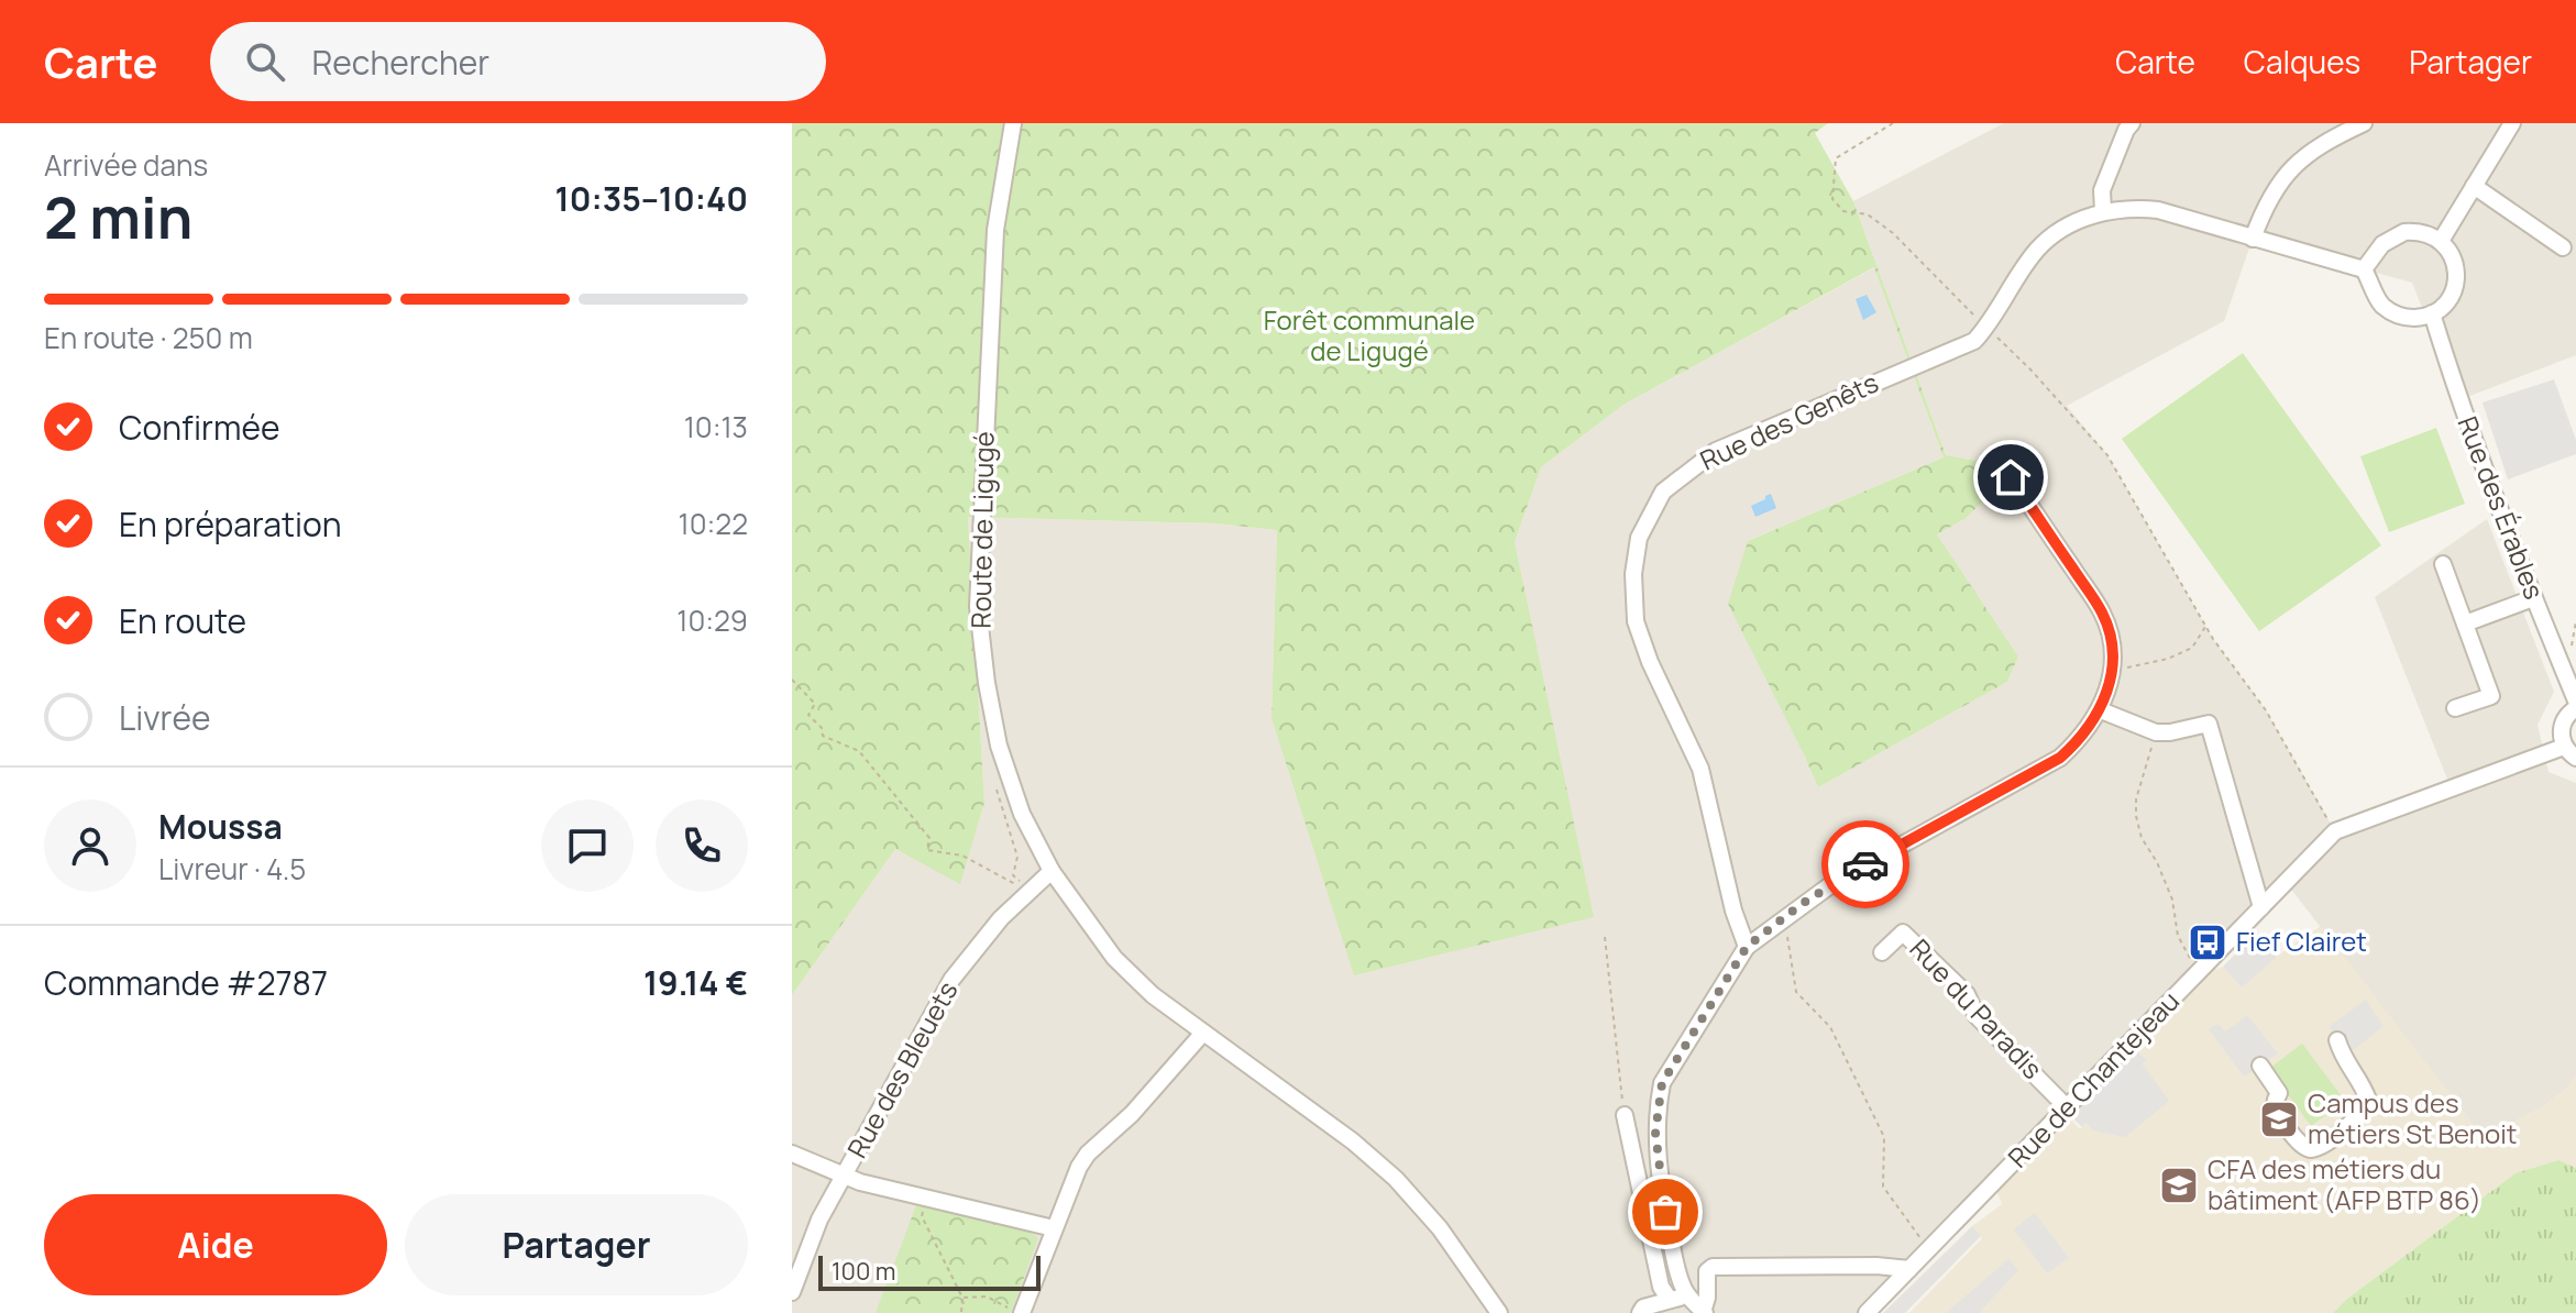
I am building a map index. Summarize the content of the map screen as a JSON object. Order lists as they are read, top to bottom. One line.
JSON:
{"streets":{"street":["Rue des Genêts","Rue des Érables","Route de Ligugé","Rue du Paradis","Rue des Bleuets","Rue de Chantejeau"]},"crossings":[["Rue des Genêts","Rue des Érables"],["Route de Ligugé","Rue des Bleuets"],["Rue du Paradis","Rue de Chantejeau"]],"parks":["Forêt communale de Ligugé"],"places":{"bus stop":["Fief Clairet"],"school or university":["Campus des métiers St Benoit","CFA des métiers du bâtiment (AFP BTP 86)"]},"scale_bar":"100 m","page":{"header":"Carte","search":"Rechercher","nav":["Carte","Calques","Partager"],"heading":["2 min","Arrivée dans","10:35–10:40"],"panel":["Moussa","Livreur · 4.5","Commande #2787","19.14 €"],"bar":"En route · 250 m","list":[["Confirmée","10:13"],["En préparation","10:22"],["En route","10:29"],"Livrée"],"buttons":["Aide","Partager"],"scale":"100 m"}}
